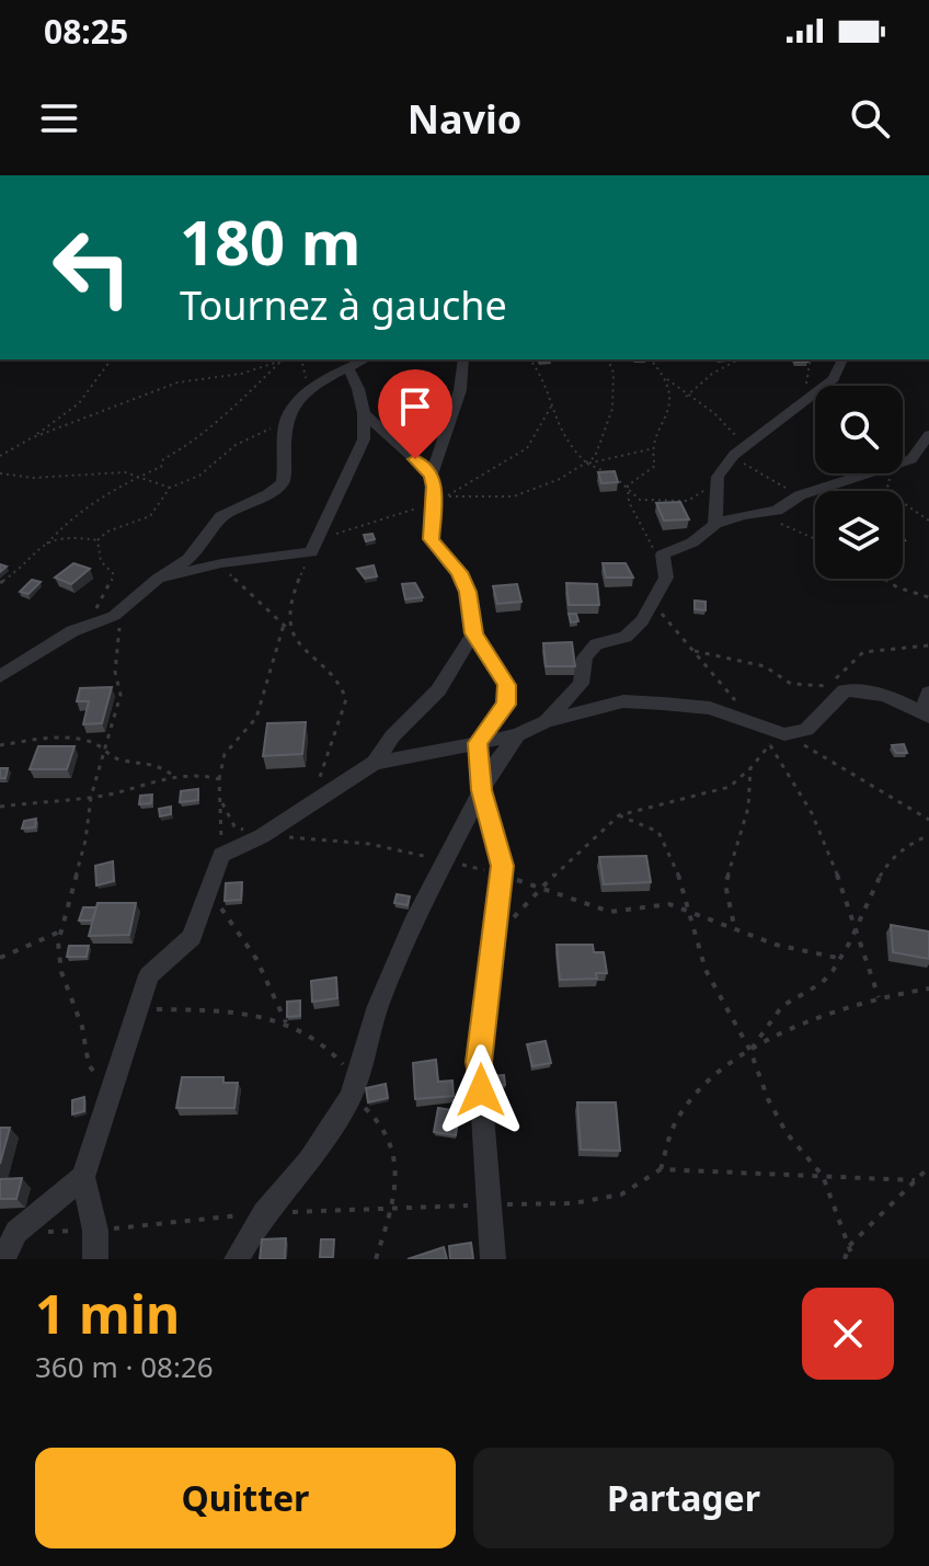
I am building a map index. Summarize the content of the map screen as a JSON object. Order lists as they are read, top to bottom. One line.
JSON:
{"page":{"status":"08:25","header":"Navio","turn":["180 m","Tournez à gauche"],"heading":["1 min","360 m · 08:26"],"buttons":["Quitter","Partager"]}}
